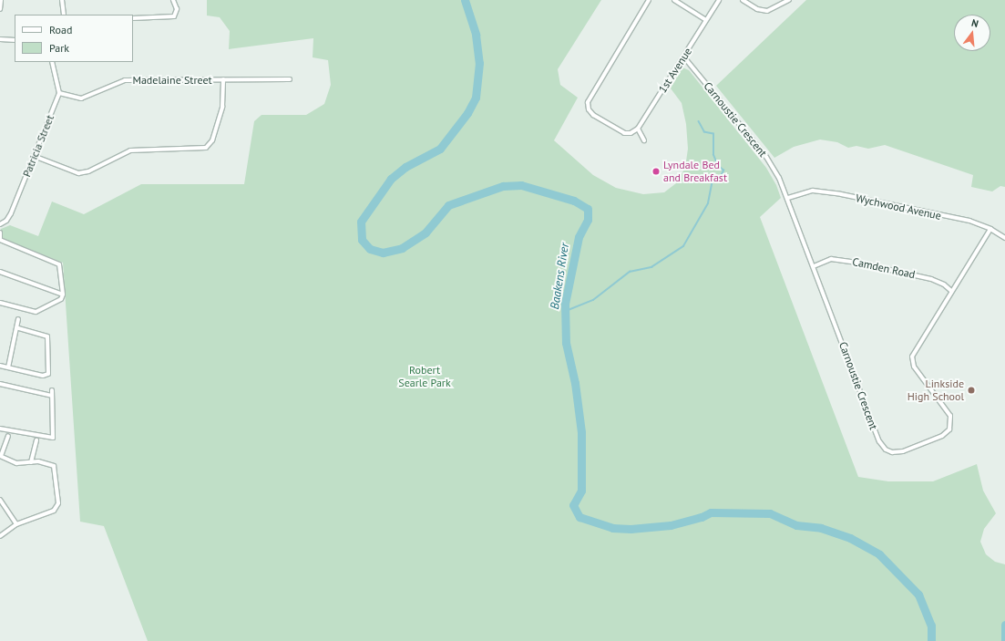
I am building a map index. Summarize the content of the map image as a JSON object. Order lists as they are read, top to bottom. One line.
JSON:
{"streets":{"street":["1st Avenue","Madelaine Street","Carnoustie Crescent","Patricia Street","Wychwood Avenue","Camden Road"]},"crossings":[["1st Avenue","Carnoustie Crescent"],["Madelaine Street","Patricia Street"],["Carnoustie Crescent","Wychwood Avenue"],["Carnoustie Crescent","Camden Road"]],"water":["Baakens River"],"parks":["Robert Searle Park"],"places":["Lyndale Bed and Breakfast","Linkside High School"],"legend":["Road","Park"],"north":"top"}
